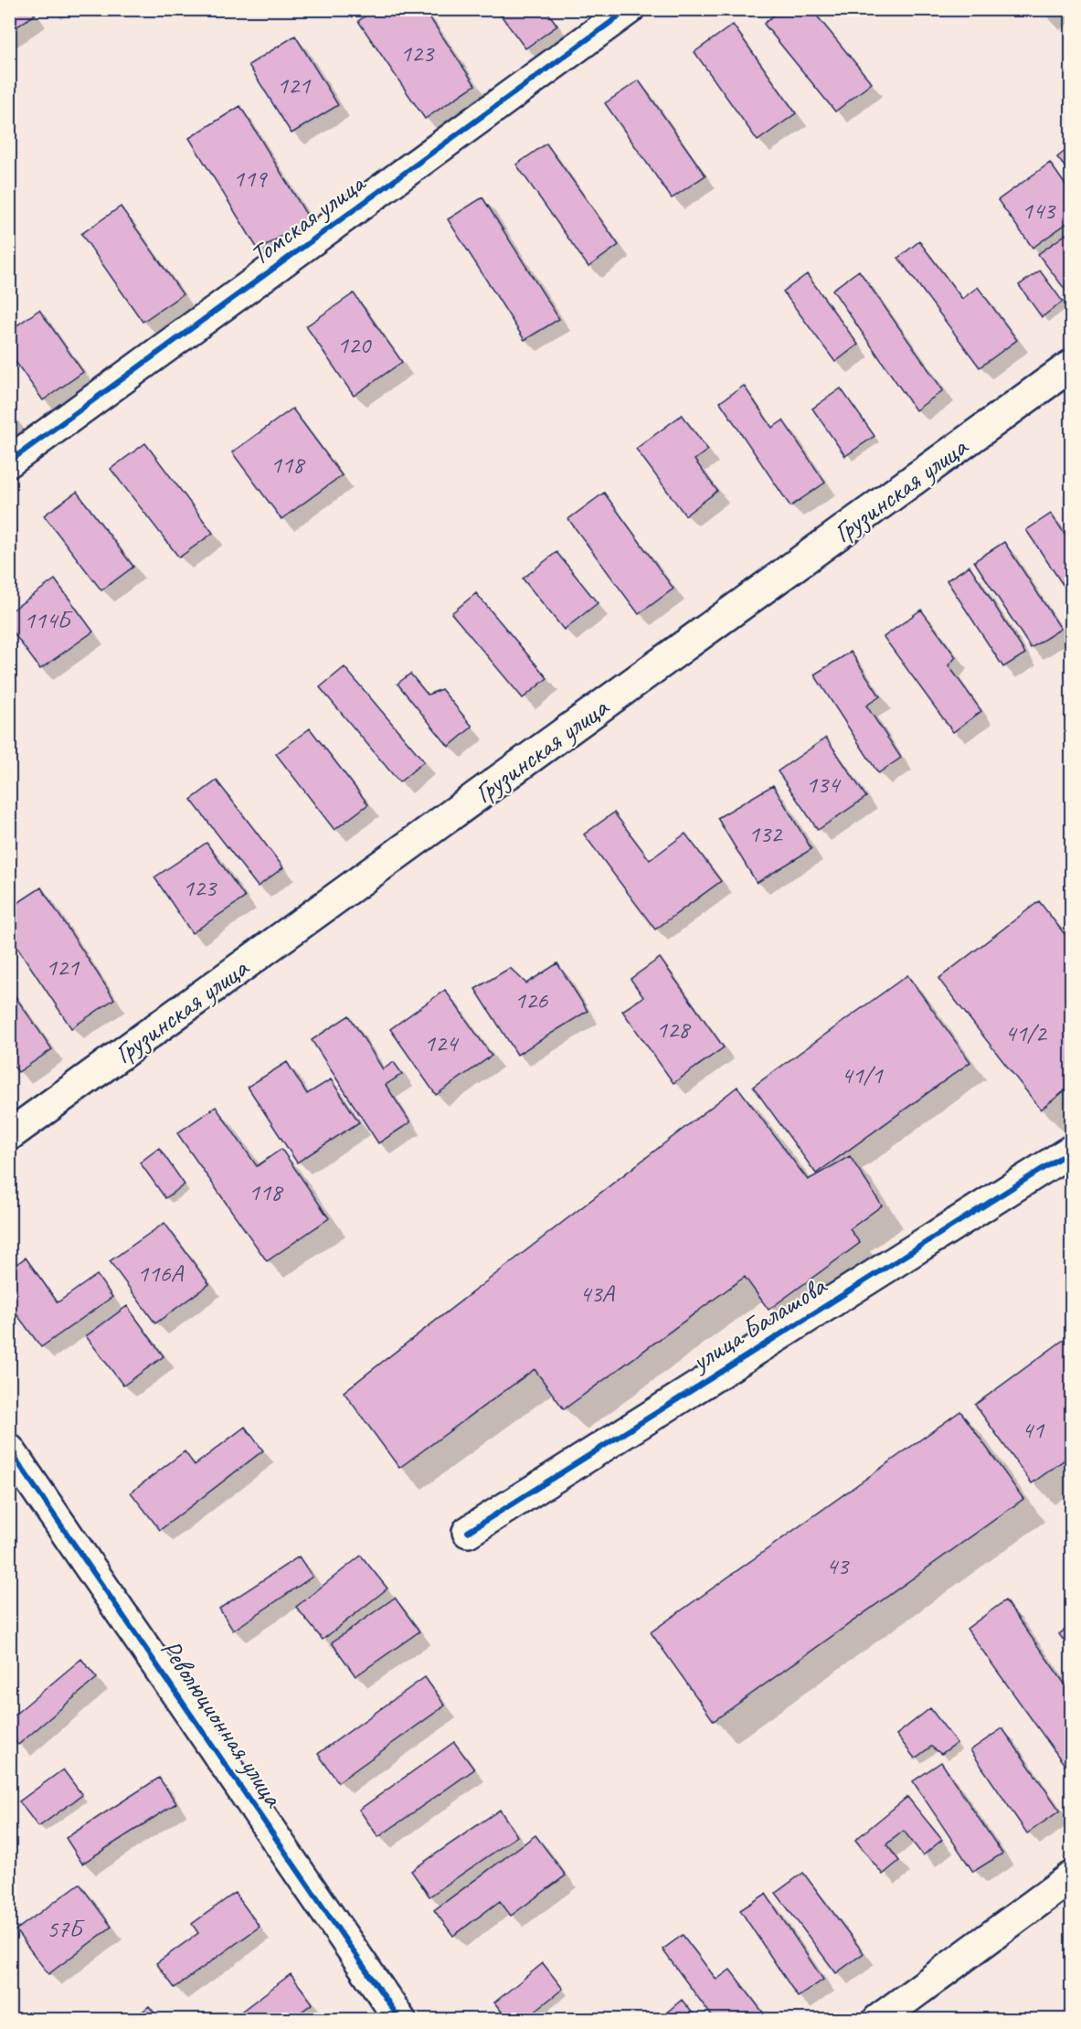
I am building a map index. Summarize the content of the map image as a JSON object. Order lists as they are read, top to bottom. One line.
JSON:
{"streets":{"street":["Томская улица","Грузинская улица","улица Балашова","Революционная улица"]},"house_numbers":["123","121","119","143","120","118","114Б","134","132","123","121","126","128","41/2","124","41/1","118","116А","43А","41","43","57Б"]}
